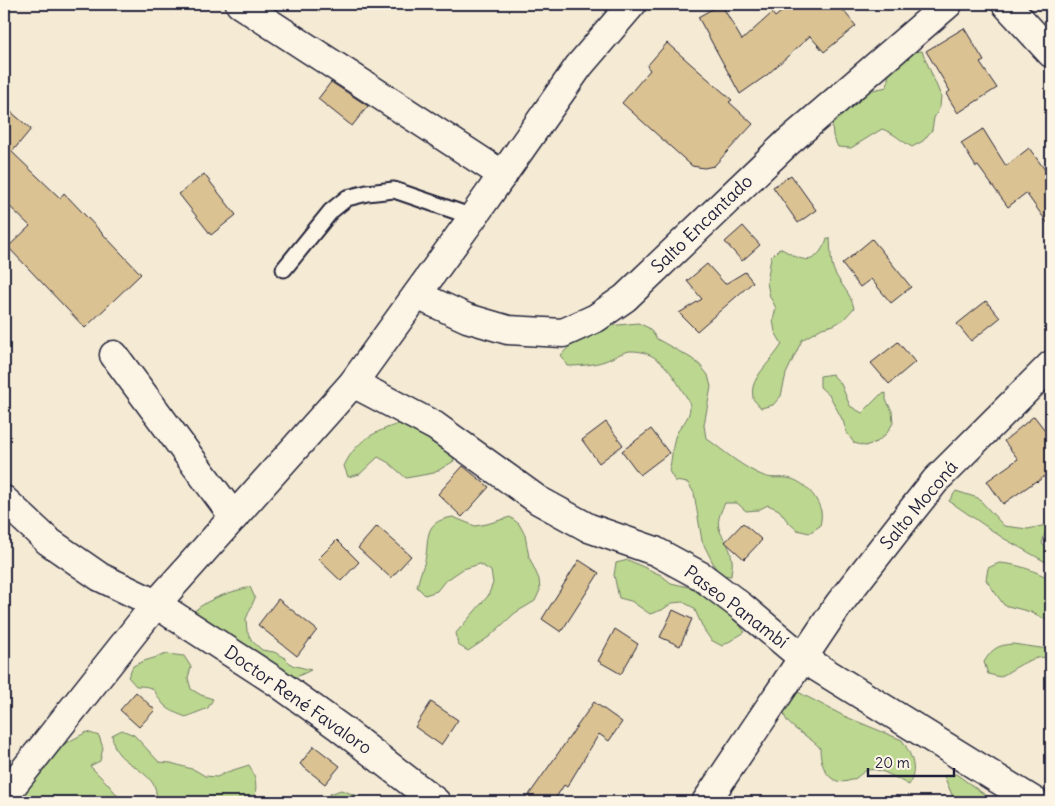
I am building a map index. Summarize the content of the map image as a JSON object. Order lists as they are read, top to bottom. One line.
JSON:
{"streets":{"street":["Salto Encantado","Salto Moconá","Paseo Panambí","Doctor René Favaloro"]},"crossings":[["Salto Moconá","Paseo Panambí"]],"scale_bar":"20 m"}
